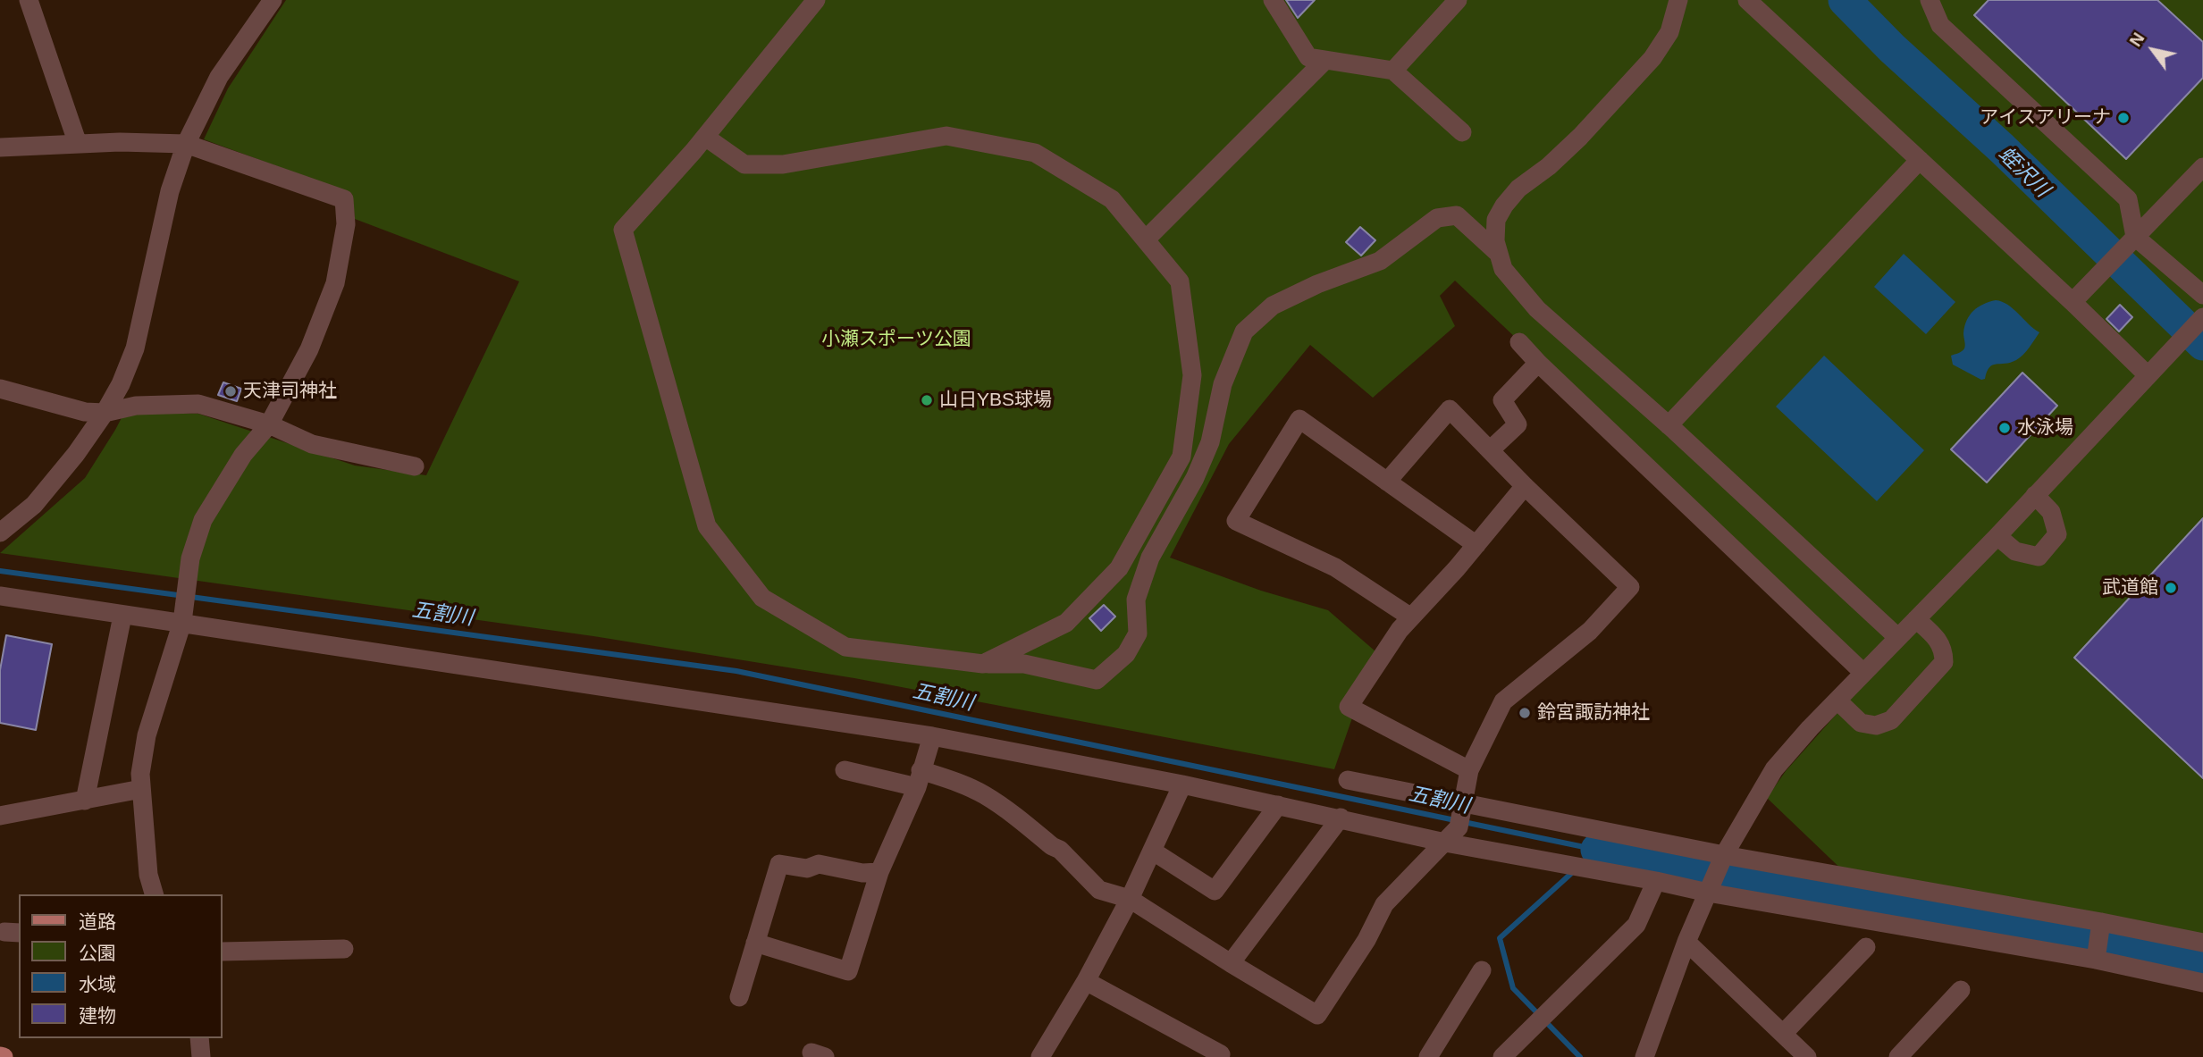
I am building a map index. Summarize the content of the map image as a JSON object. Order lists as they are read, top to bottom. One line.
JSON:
{"water":["蛭沢川","五割川"],"parks":["小瀬スポーツ公園"],"places":["アイスアリーナ","天津司神社","山日YBS球場","水泳場","武道館","鈴宮諏訪神社"],"legend":["道路","公園","水域","建物"],"north":"top left"}
